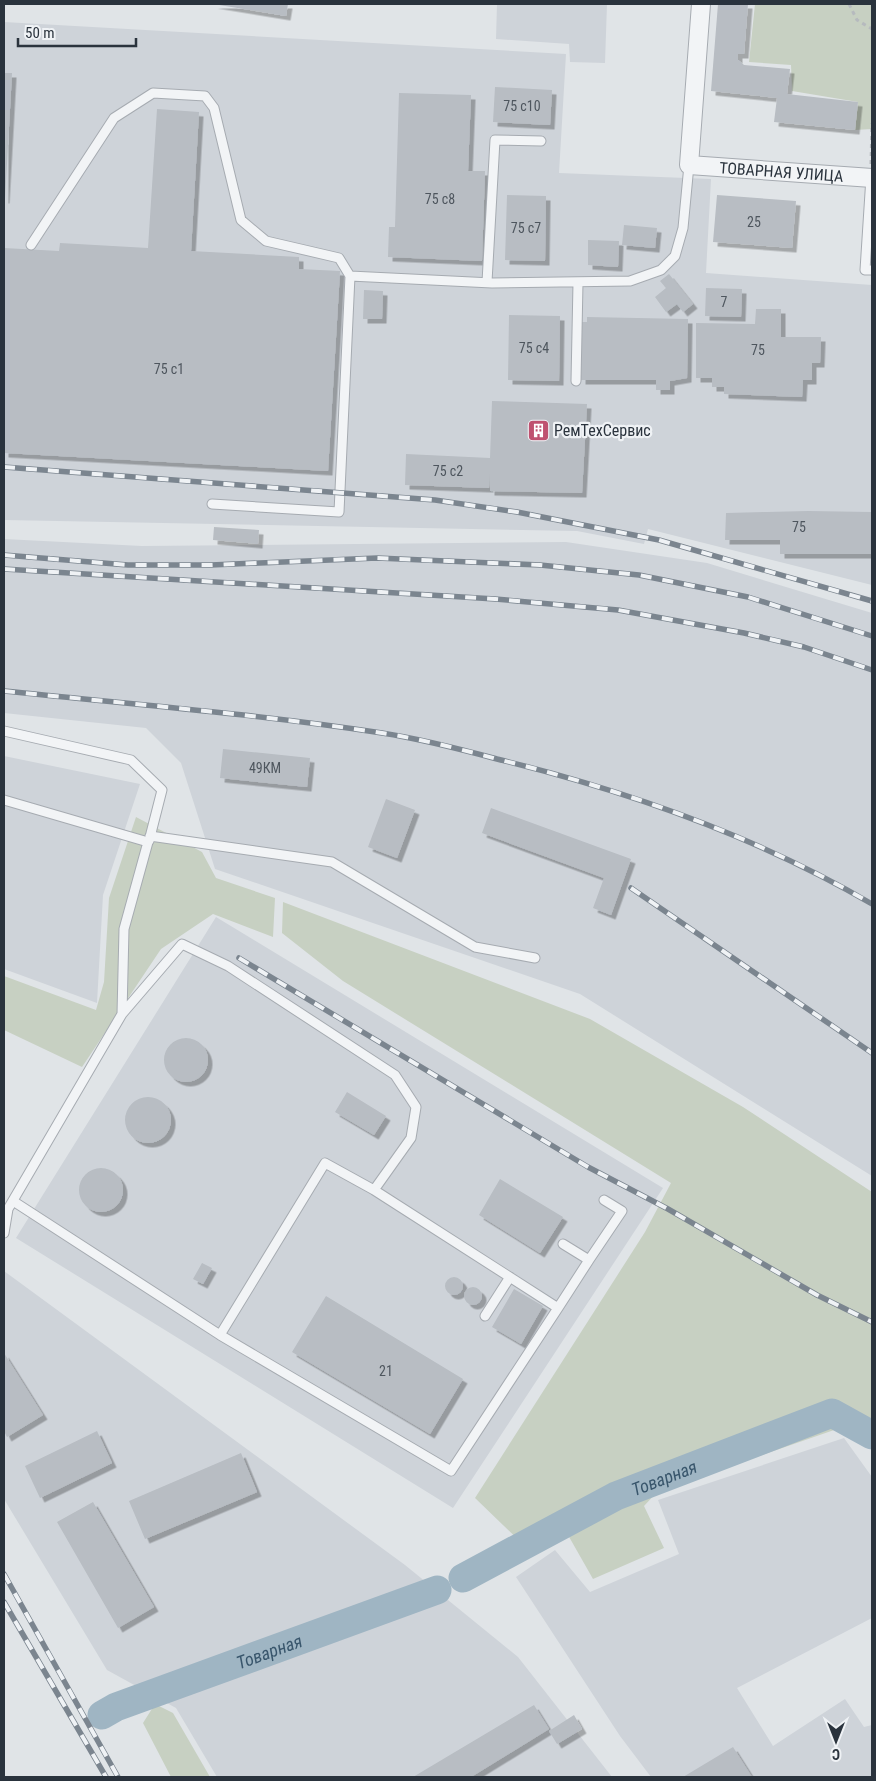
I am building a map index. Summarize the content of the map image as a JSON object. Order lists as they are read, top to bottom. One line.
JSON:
{"streets":{"street":["ТОВАРНАЯ УЛИЦА"]},"water":["Товарная"],"places":{"building":["РемТехСервис"]},"house_numbers":["75 с10","75 с8","25","75 с7","7","75 с4","75","75 с1","75 с2","75","49КМ","21"],"scale_bar":"50 m","north":"bottom"}
